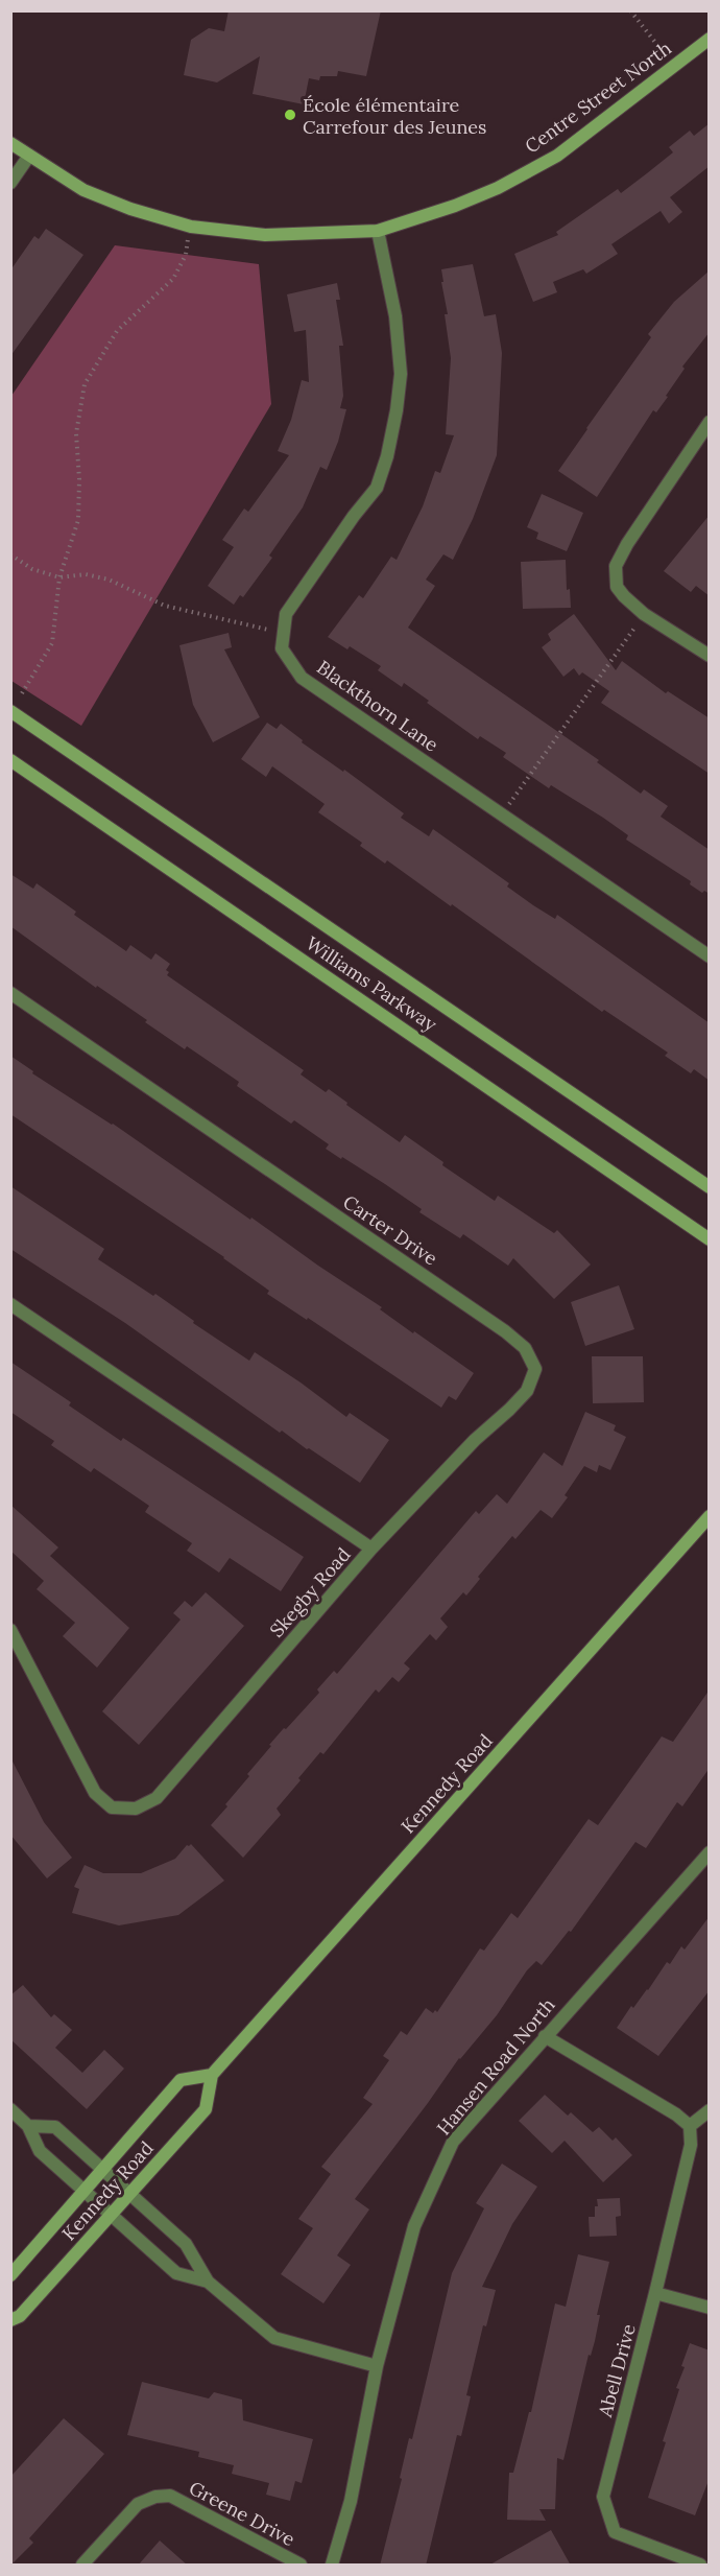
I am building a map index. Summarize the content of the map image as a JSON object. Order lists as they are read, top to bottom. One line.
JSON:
{"streets":{"main road":["Centre Street North","Williams Parkway","Kennedy Road"],"street":["Blackthorn Lane","Carter Drive","Skegby Road","Hansen Road North","Abell Drive","Greene Drive"]},"crossings":[["Carter Drive","Skegby Road"]],"places":["École élémentaire Carrefour des Jeunes"]}
